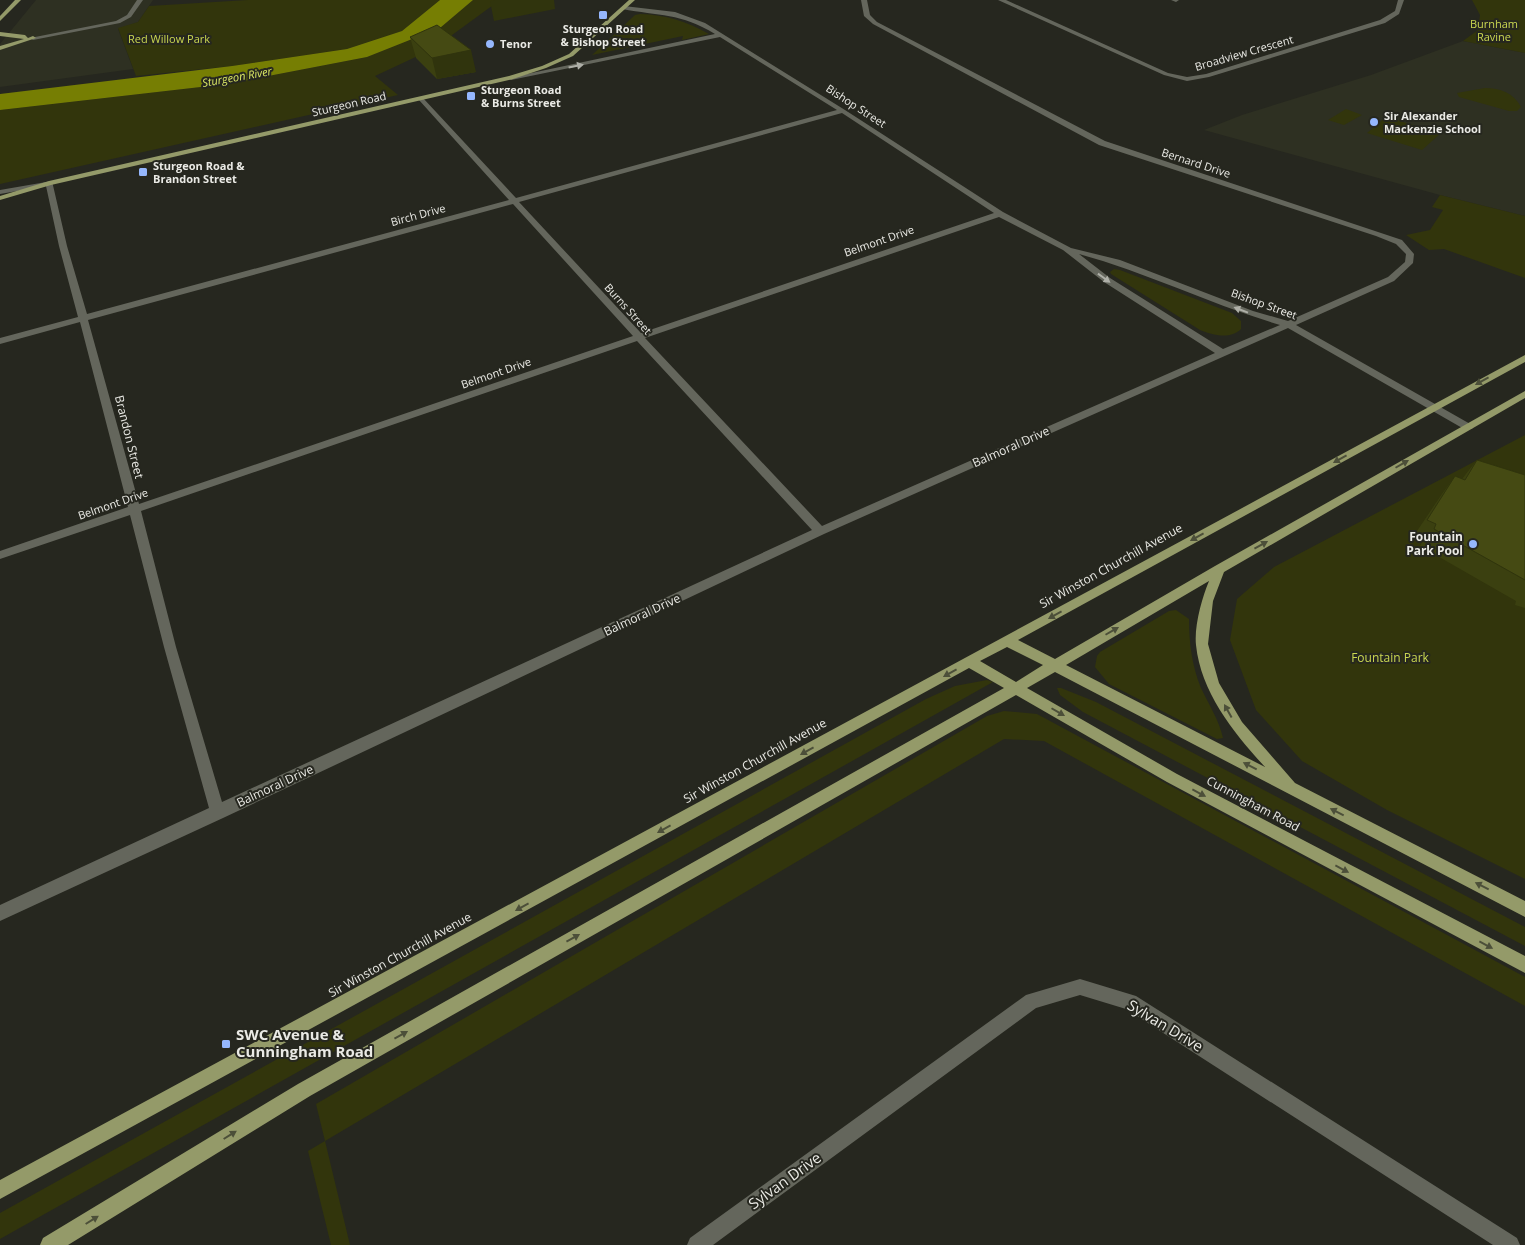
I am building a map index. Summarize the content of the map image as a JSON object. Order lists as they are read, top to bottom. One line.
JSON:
{"streets":{"main road":["Sturgeon Road","Sir Winston Churchill Avenue","Cunningham Road"],"street":["Broadview Crescent","Bishop Street","Bernard Drive","Birch Drive","Belmont Drive","Burns Street","Brandon Street","Balmoral Drive","Sylvan Drive"]},"crossings":[["Sturgeon Road","Bishop Street"],["Sturgeon Road","Burns Street"],["Sturgeon Road","Brandon Street"],["Bishop Street","Bernard Drive"],["Bishop Street","Birch Drive"],["Bishop Street","Belmont Drive"],["Bishop Street","Balmoral Drive"],["Bishop Street","Sir Winston Churchill Avenue"],["Bernard Drive","Balmoral Drive"],["Birch Drive","Burns Street"],["Birch Drive","Brandon Street"],["Belmont Drive","Burns Street"],["Belmont Drive","Brandon Street"],["Burns Street","Balmoral Drive"],["Brandon Street","Balmoral Drive"],["Sir Winston Churchill Avenue","Cunningham Road"]],"water":["Sturgeon River"],"parks":["Burnham Ravine","Red Willow Park","Fountain Park"],"places":{"transit":["Sturgeon Road & Bishop Street","Sturgeon Road & Burns Street","Sturgeon Road & Brandon Street","SWC Avenue & Cunningham Road"],"other":["Tenor","Sir Alexander Mackenzie School","Fountain Park Pool"]}}
